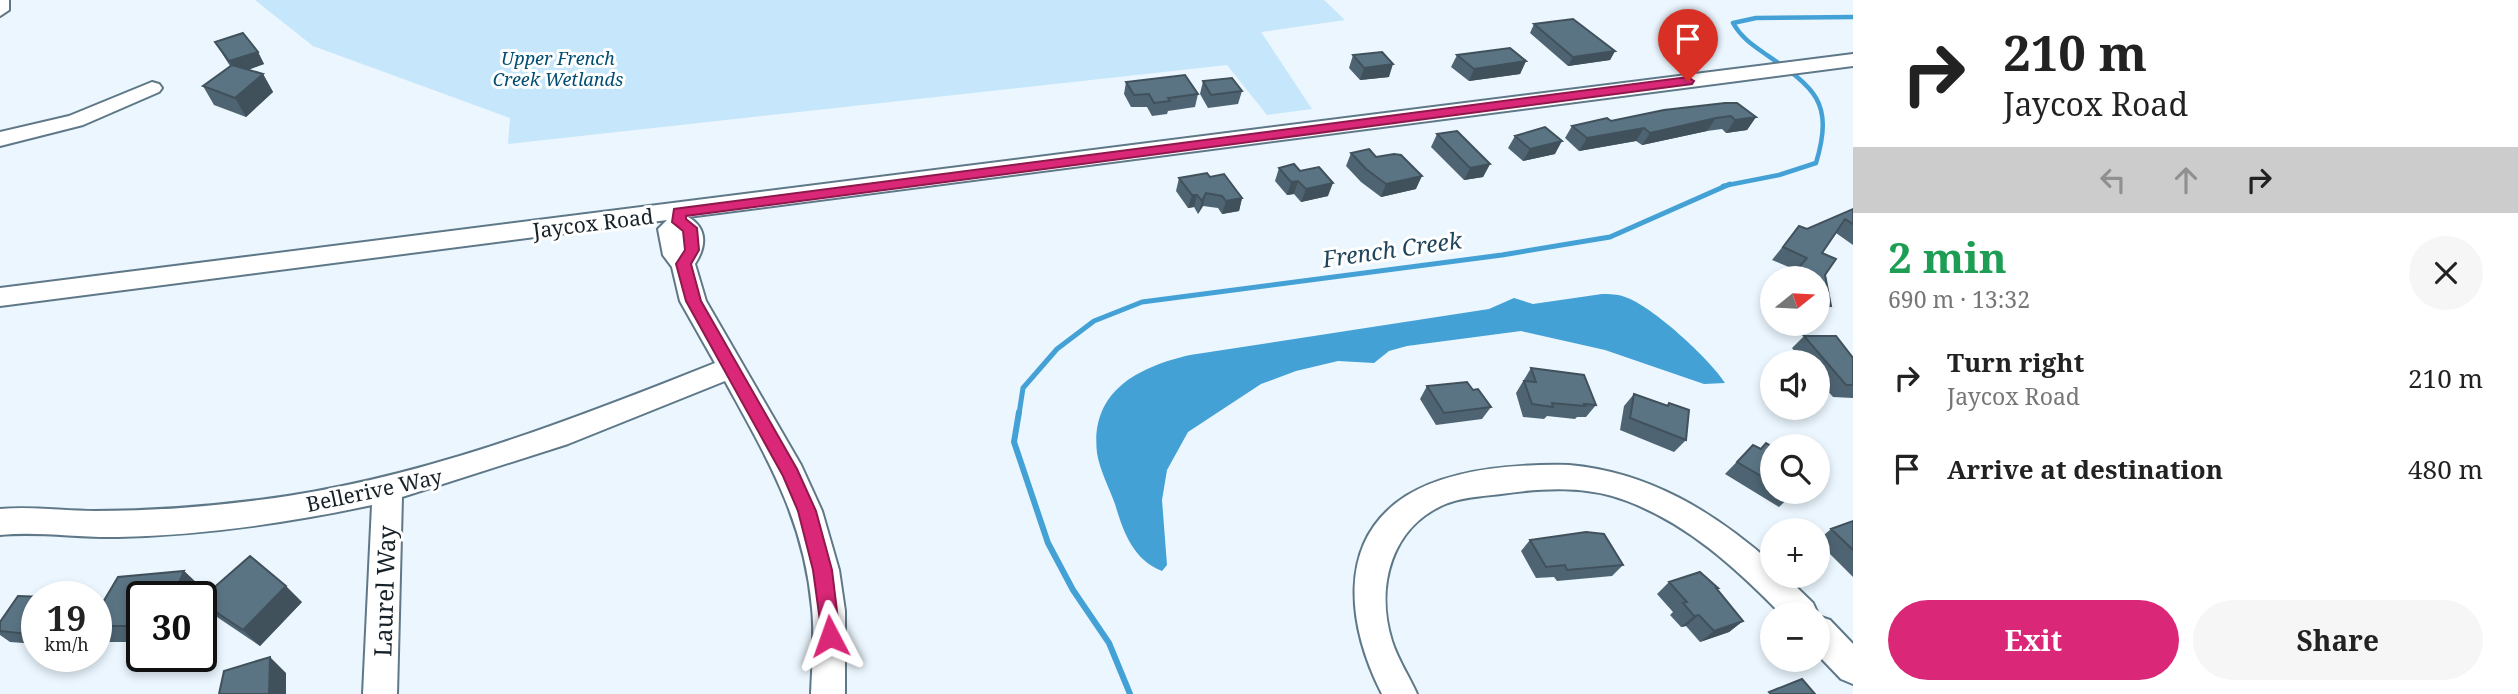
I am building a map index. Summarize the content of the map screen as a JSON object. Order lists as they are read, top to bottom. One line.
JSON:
{"streets":{"street":["Jaycox Road","Bellerive Way","Laurel Way"]},"crossings":[["Bellerive Way","Laurel Way"]],"water":["French Creek"],"parks":["Upper French Creek Wetlands"],"north":"right","page":{"turn":["210 m","Jaycox Road"],"heading":["2 min","690 m · 13:32"],"map_buttons":["+","−"],"list":[{"name":"Turn right","note":"Jaycox Road","value":"210 m"},{"name":"Arrive at destination","value":"480 m"}],"speed":"19 km/h","limit":"30","buttons":["Exit","Share"]}}
